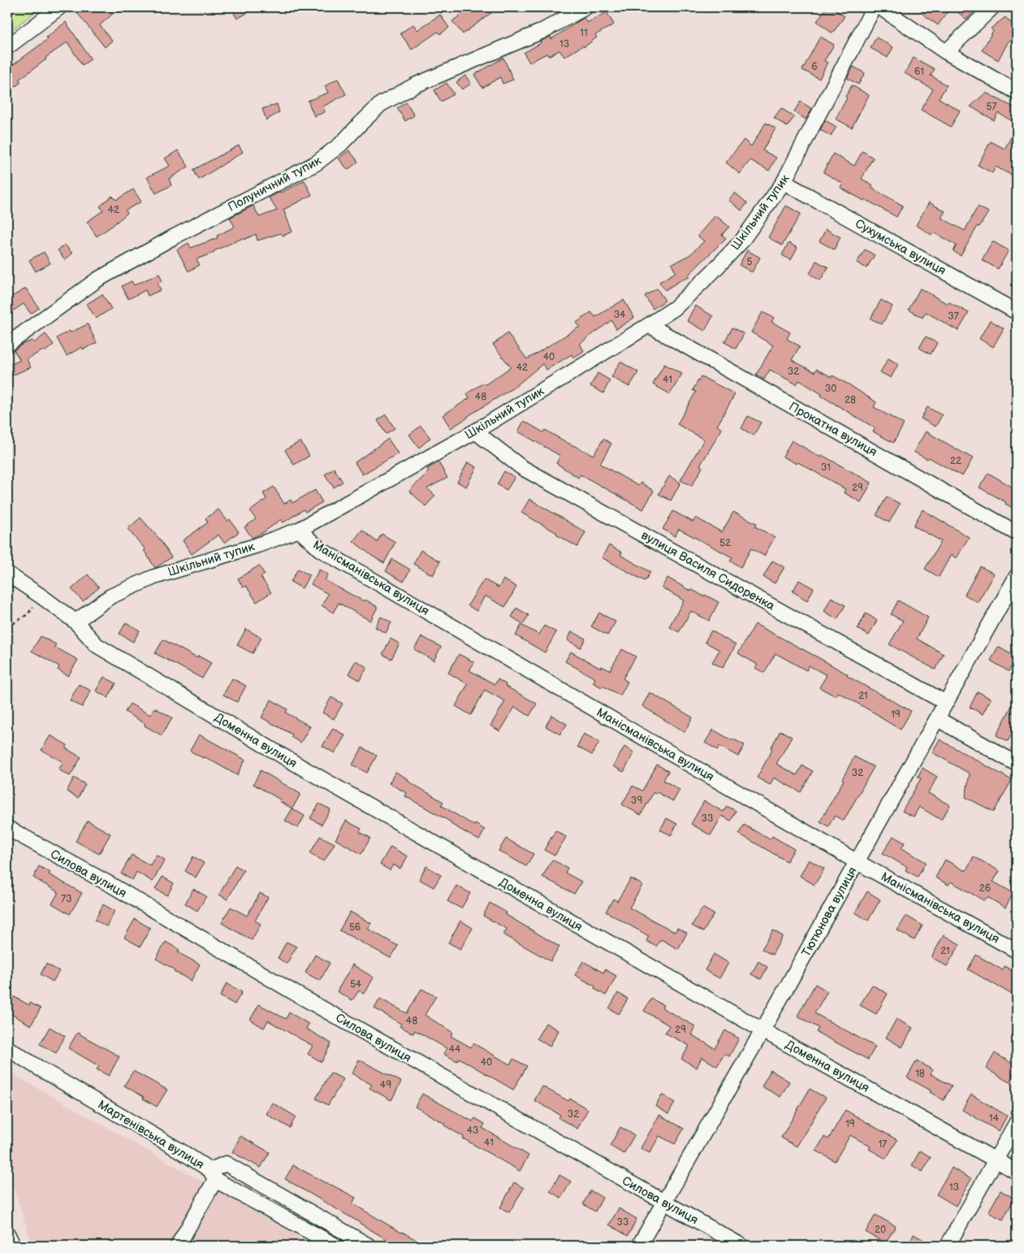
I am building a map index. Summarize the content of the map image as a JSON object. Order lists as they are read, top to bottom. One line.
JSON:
{"streets":{"street":["Полуничний тупик","Шкільний тупик","Сухумська вулиця","Прокатна вулиця","вулиця Василя Сидоренка","Манісманівська вулиця","Доменна вулиця","Силова вулиця","Тютюнова вулиця","Мартенівська вулиця"]},"crossings":[["Шкільний тупик","Сухумська вулиця"],["Шкільний тупик","Прокатна вулиця"],["Шкільний тупик","вулиця Василя Сидоренка"],["Шкільний тупик","Манісманівська вулиця"],["Шкільний тупик","Доменна вулиця"],["вулиця Василя Сидоренка","Тютюнова вулиця"],["Манісманівська вулиця","Тютюнова вулиця"],["Доменна вулиця","Тютюнова вулиця"],["Силова вулиця","Тютюнова вулиця"]],"house_numbers":["11","13","6","61","57","42","5","34","37","40","42","32","41","30","48","28","22","31","29","52","21","19","32","39","33","26","73","56","21","54","48","29","44","40","18","49","32","14","19","43","41","17","13","33","20"]}
